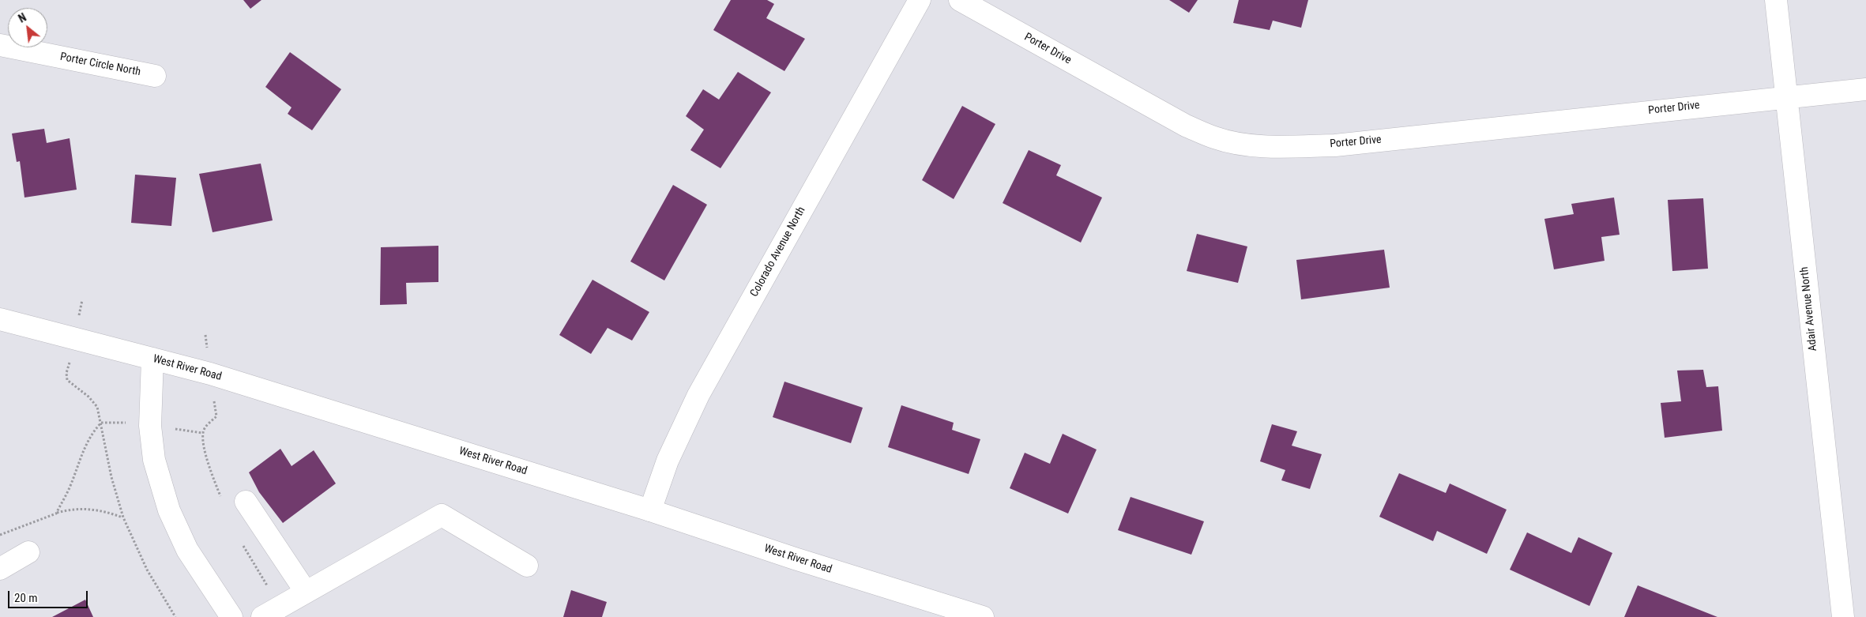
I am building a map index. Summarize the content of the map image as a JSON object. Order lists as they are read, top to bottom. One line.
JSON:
{"streets":{"street":["Porter Drive","Porter Circle North","Colorado Avenue North","Adair Avenue North","West River Road"]},"crossings":[["Porter Drive","Adair Avenue North"],["Colorado Avenue North","West River Road"]],"scale_bar":"20 m","north":"top left"}
